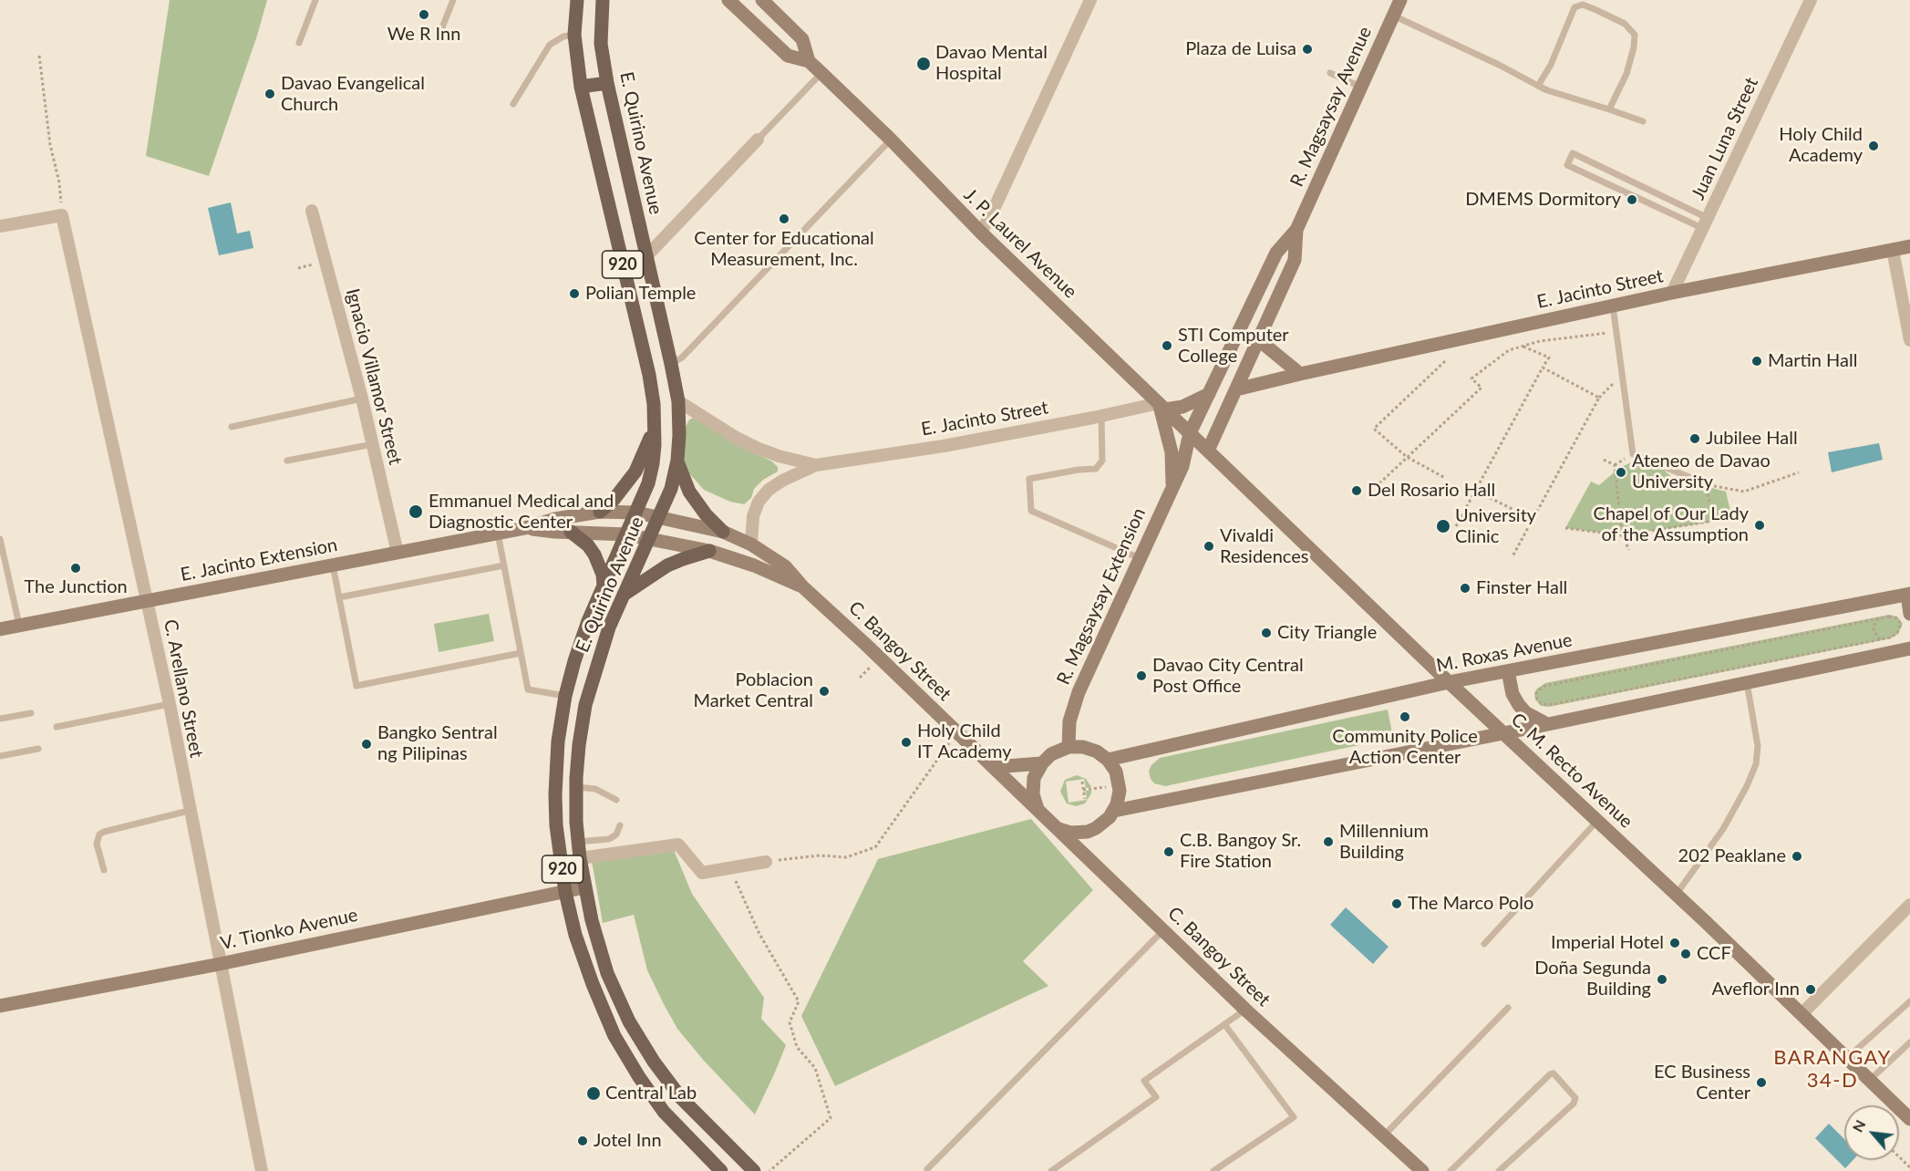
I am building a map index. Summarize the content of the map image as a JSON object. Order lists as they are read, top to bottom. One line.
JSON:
{"streets":{"main road":["R. Magsaysay Avenue","E. Quirino Avenue","J. P. Laurel Avenue","920","E. Jacinto Street","E. Jacinto Extension","R. Magsaysay Extension","C. Bangoy Street","M. Roxas Avenue","C. M. Recto Avenue","V. Tionko Avenue"],"street":["Juan Luna Street","Ignacio Villamor Street","C. Arellano Street"]},"crossings":[["R. Magsaysay Avenue","J. P. Laurel Avenue"],["R. Magsaysay Avenue","E. Jacinto Street"],["R. Magsaysay Avenue","R. Magsaysay Extension"],["R. Magsaysay Avenue","C. M. Recto Avenue"],["Juan Luna Street","E. Jacinto Street"],["E. Quirino Avenue","E. Jacinto Street"],["E. Quirino Avenue","E. Jacinto Extension"],["E. Quirino Avenue","C. Bangoy Street"],["E. Quirino Avenue","V. Tionko Avenue"],["J. P. Laurel Avenue","E. Jacinto Street"],["J. P. Laurel Avenue","R. Magsaysay Extension"],["J. P. Laurel Avenue","C. M. Recto Avenue"],["E. Jacinto Street","C. Bangoy Street"],["Ignacio Villamor Street","E. Jacinto Extension"],["E. Jacinto Extension","C. Bangoy Street"],["E. Jacinto Extension","C. Arellano Street"],["R. Magsaysay Extension","C. Bangoy Street"],["R. Magsaysay Extension","M. Roxas Avenue"],["C. Bangoy Street","M. Roxas Avenue"],["M. Roxas Avenue","C. M. Recto Avenue"],["C. Arellano Street","V. Tionko Avenue"]],"districts":["BARANGAY 34-D"],"places":["We R Inn","Plaza de Luisa","Davao Mental Hospital","Davao Evangelical Church","Holy Child Academy","DMEMS Dormitory","Center for Educational Measurement, Inc.","Polian Temple","STI Computer College","Martin Hall","Jubilee Hall","Ateneo de Davao University","Del Rosario Hall","Emmanuel Medical and Diagnostic Center","Chapel of Our Lady of the Assumption","University Clinic","Vivaldi Residences","The Junction","Finster Hall","City Triangle","Davao City Central Post Office","Poblacion Market Central","Community Police Action Center","Holy Child IT Academy","Bangko Sentral ng Pilipinas","Millennium Building","C.B. Bangoy Sr. Fire Station","202 Peaklane","The Marco Polo","Imperial Hotel","CCF","Doña Segunda Building","Aveflor Inn","EC Business Center","Central Lab","Jotel Inn"],"north":"top left"}
